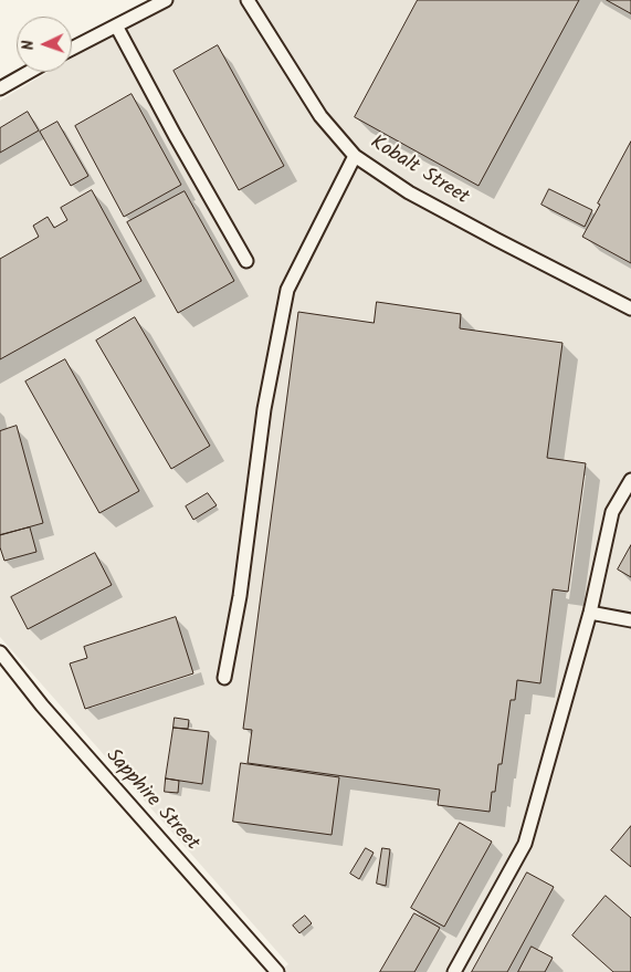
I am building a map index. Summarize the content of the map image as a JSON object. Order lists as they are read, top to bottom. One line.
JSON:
{"streets":{"lane":["Kobalt Street","Sapphire Street"]},"north":"left"}
